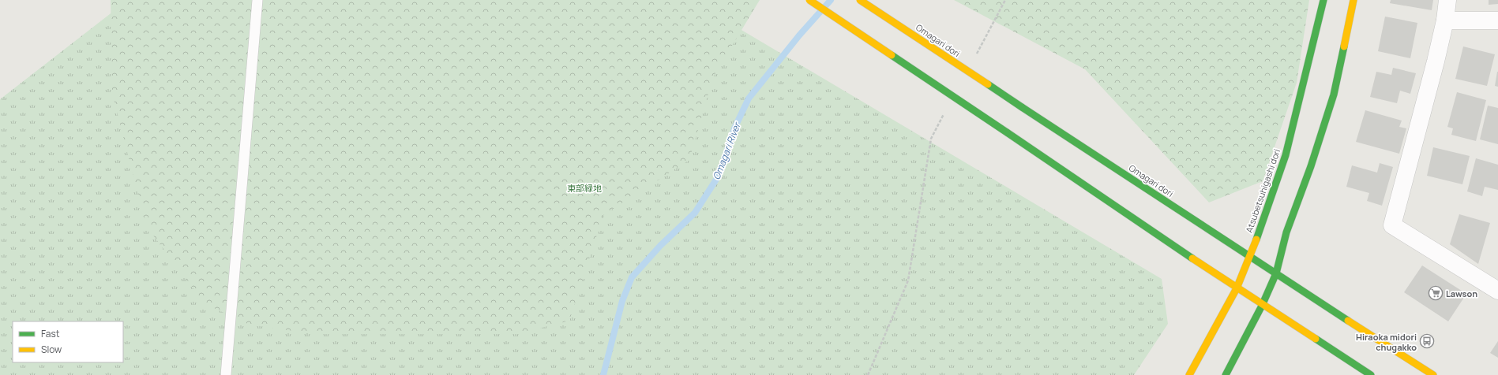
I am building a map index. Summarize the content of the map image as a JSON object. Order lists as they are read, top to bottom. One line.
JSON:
{"streets":{"street":["Omagari dori","Atsubetsuhigashi dori"]},"crossings":[["Omagari dori","Atsubetsuhigashi dori"]],"water":["Omagari River"],"parks":["東部緑地"],"places":{"supermarket":["Lawson"],"bus stop":["Hiraoka midori chugakko"]},"legend":["Fast","Slow"]}
